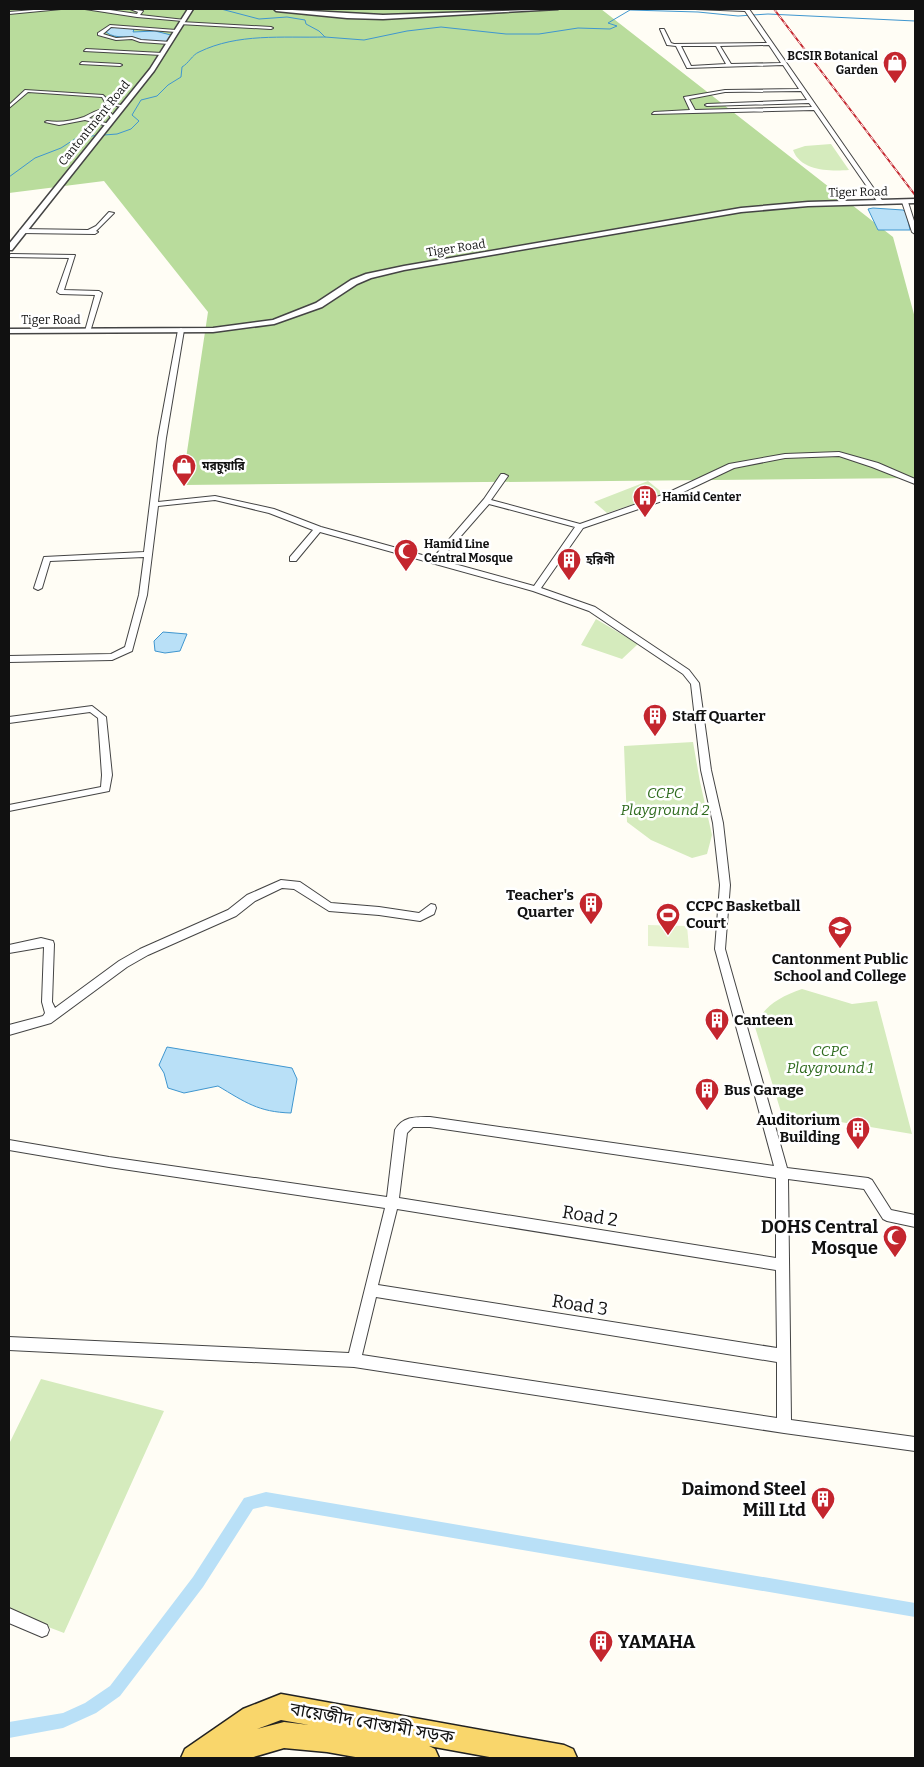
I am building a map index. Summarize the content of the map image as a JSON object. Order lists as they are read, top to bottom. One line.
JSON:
{"streets":{"main road":["বায়েজীদ বোস্তামী সড়ক"],"street":["Cantontment Road","Tiger Road","Road 2","Road 3"]},"parks":["CCPC Playground 2","CCPC Playground 1"],"places":{"shop":["BCSIR Botanical Garden","মরচুয়ারি"],"building":["Hamid Center","হরিণী","Staff Quarter","Teacher's Quarter","Canteen","Bus Garage","Auditorium Building","Daimond Steel Mill Ltd","YAMAHA"],"mosque":["Hamid Line Central Mosque","DOHS Central Mosque"],"sports":["CCPC Basketball Court"],"school or university":["Cantonment Public School and College"]}}
